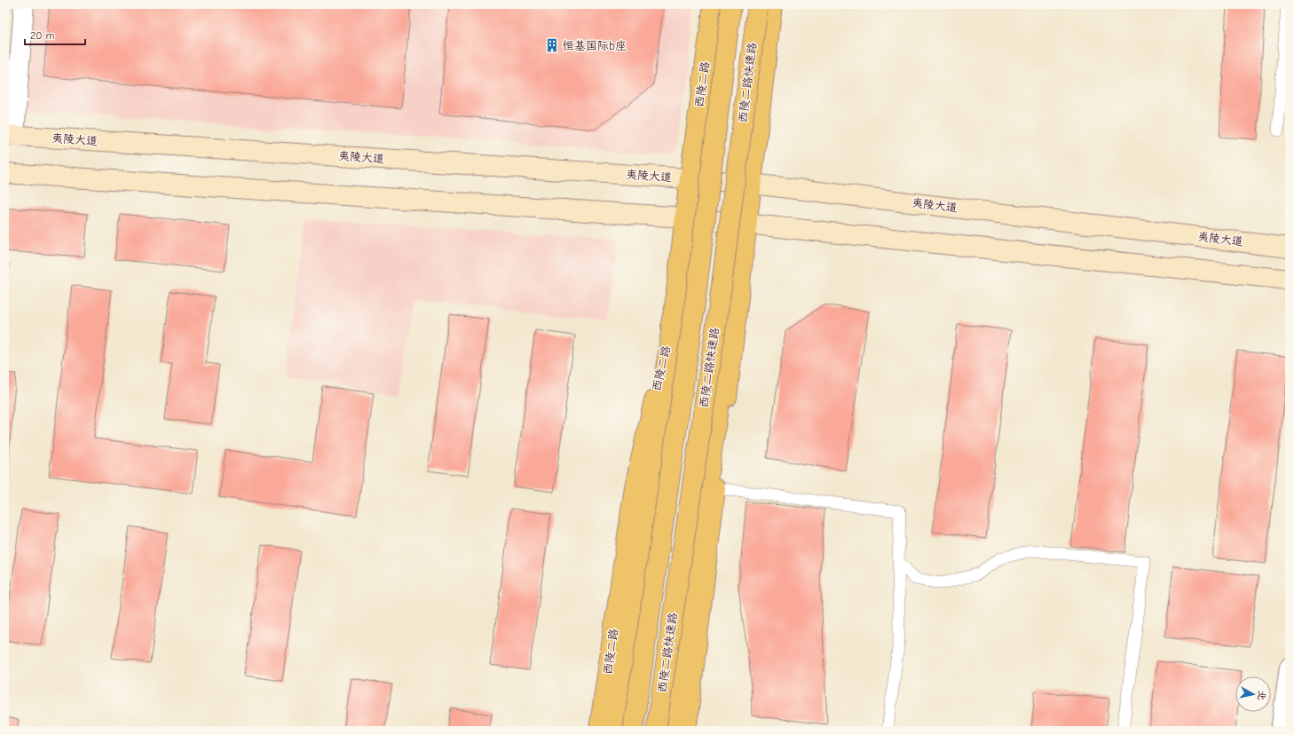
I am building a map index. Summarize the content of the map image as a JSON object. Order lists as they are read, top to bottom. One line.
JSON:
{"streets":{"main road":["西陵二路快速路","西陵二路","夷陵大道"]},"crossings":[["西陵二路","夷陵大道"]],"places":{"building":["恒基国际b座"]},"scale_bar":"20 m","north":"right"}
